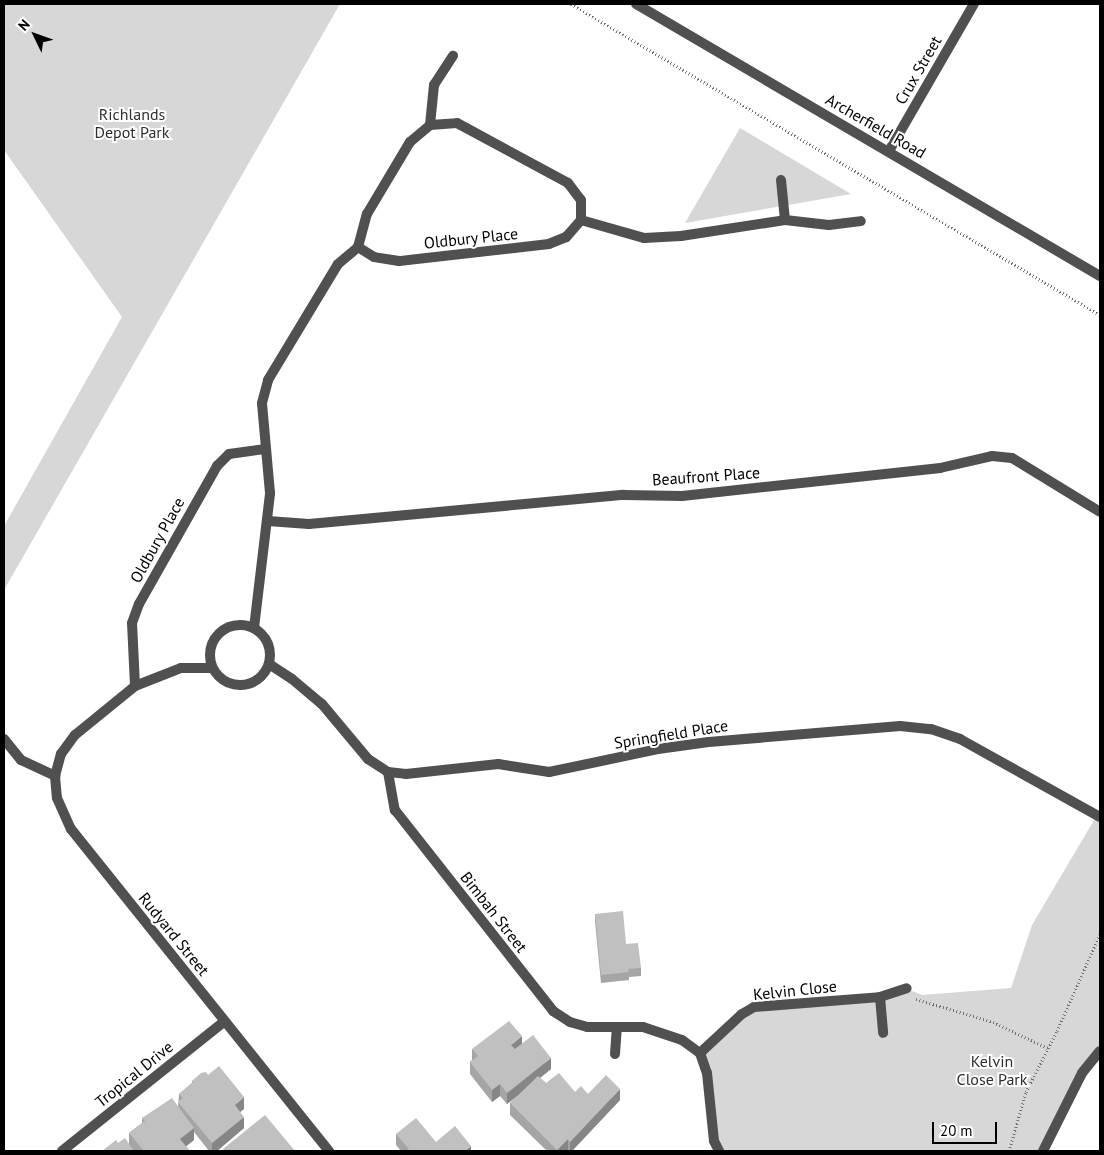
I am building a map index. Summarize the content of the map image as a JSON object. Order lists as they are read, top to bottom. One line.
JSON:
{"streets":{"street":["Crux Street","Archerfield Road","Oldbury Place","Beaufront Place","Springfield Place","Bimbah Street","Rudyard Street","Kelvin Close","Tropical Drive"]},"crossings":[["Crux Street","Archerfield Road"],["Springfield Place","Bimbah Street"],["Bimbah Street","Kelvin Close"],["Rudyard Street","Tropical Drive"]],"parks":["Richlands Depot Park","Kelvin Close Park"],"scale_bar":"20 m","north":"top left"}
